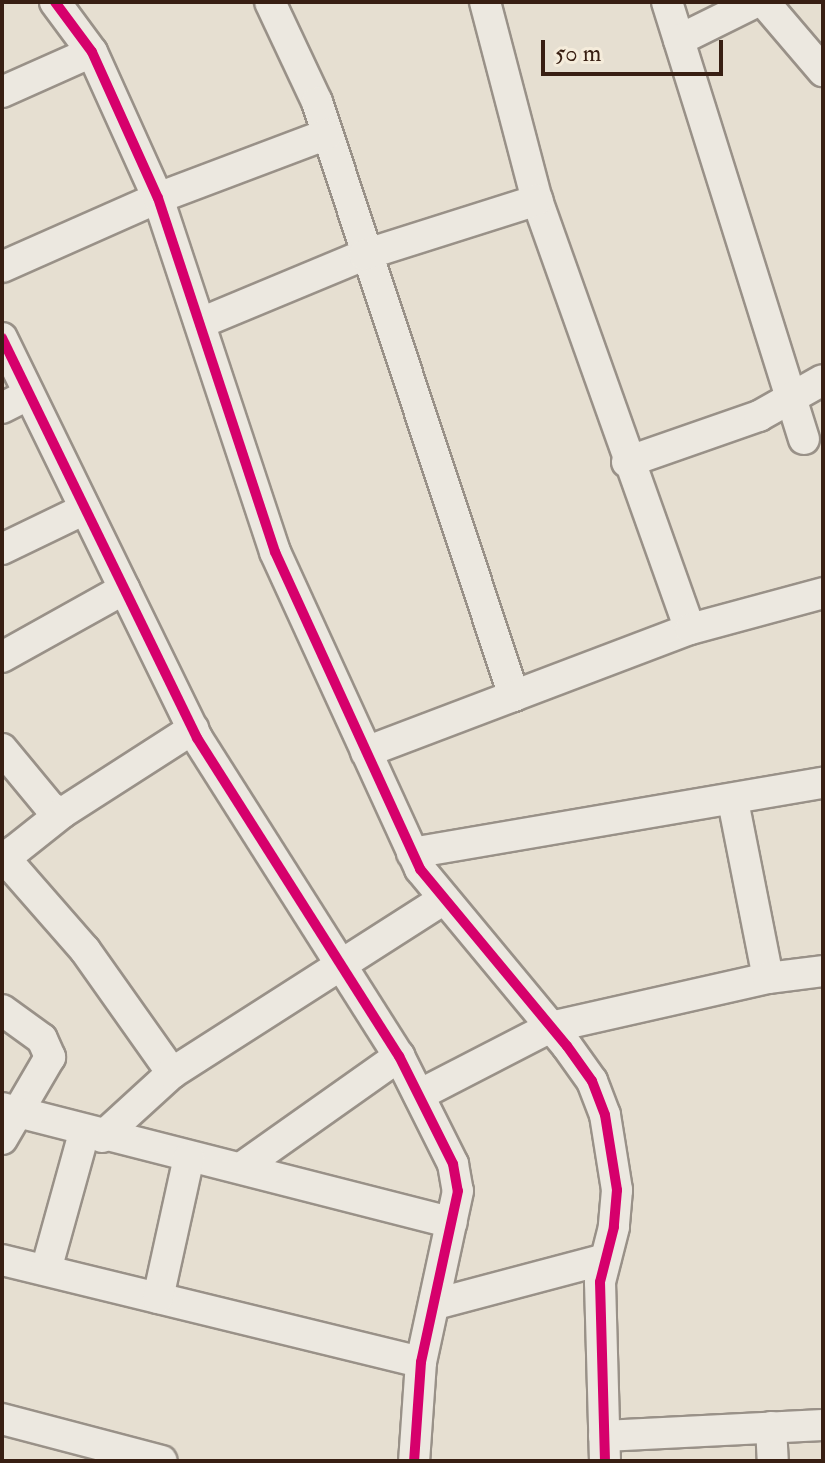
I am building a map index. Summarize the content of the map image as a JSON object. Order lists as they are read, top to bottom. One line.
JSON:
{"scale_bar":"50 m"}
